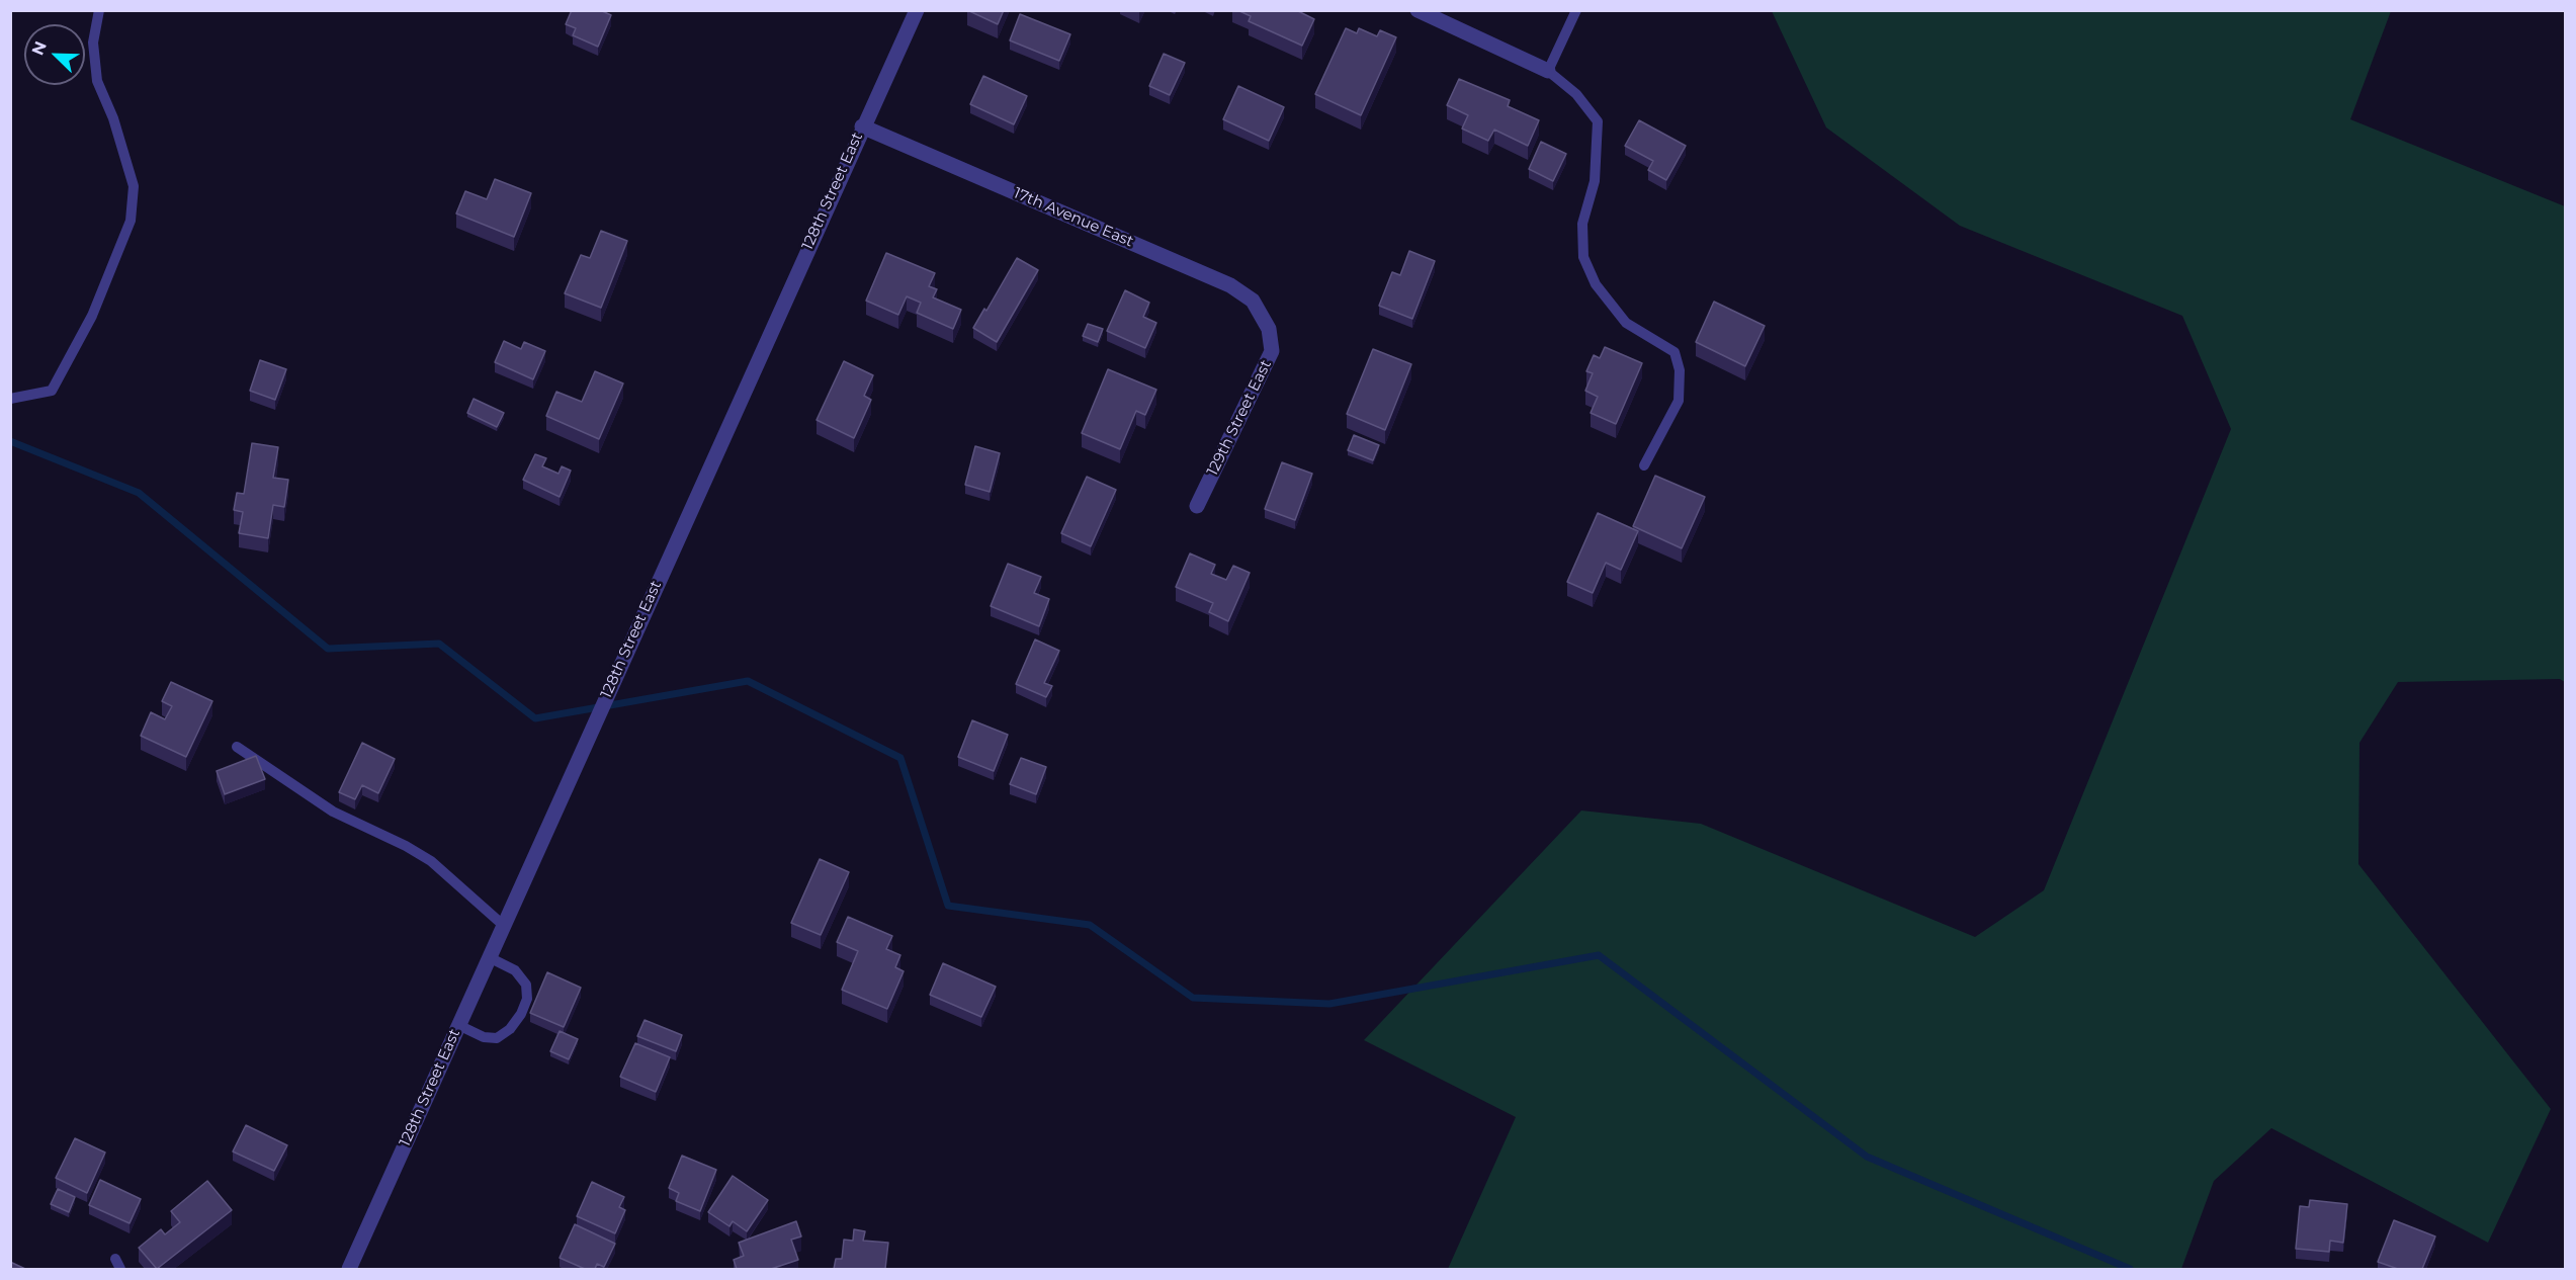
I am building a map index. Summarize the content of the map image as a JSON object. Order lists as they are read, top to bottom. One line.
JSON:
{"streets":{"street":["128th Street East","17th Avenue East","129th Street East"]},"crossings":[["128th Street East","17th Avenue East"],["17th Avenue East","129th Street East"]],"north":"top left"}
